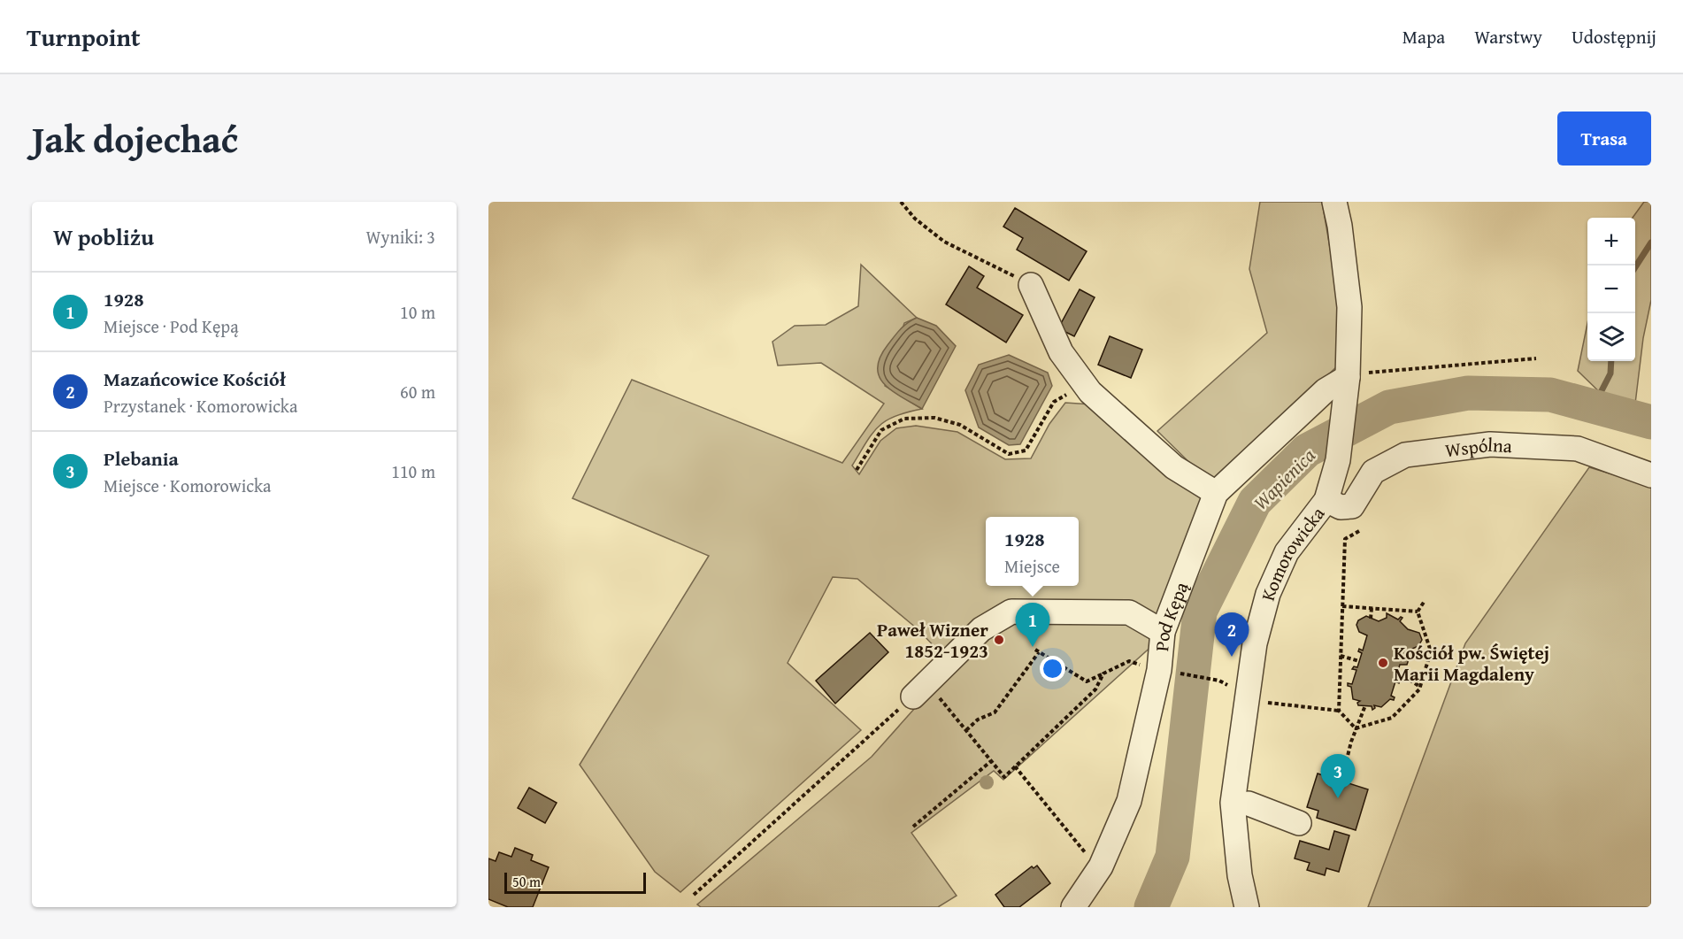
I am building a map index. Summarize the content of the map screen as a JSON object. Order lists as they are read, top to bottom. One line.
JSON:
{"streets":{"street":["Wspólna","Komorowicka","Pod Kępą"]},"crossings":[["Wspólna","Komorowicka"],["Komorowicka","Pod Kępą"]],"water":["Wapienica"],"places":["Paweł Wizner 1852-1923","Kościół pw. Świętej Marii Magdaleny"],"scale_bar":"50 m","page":{"header":"Turnpoint","nav":["Mapa","Warstwy","Udostępnij"],"title":"Jak dojechać","buttons":"Trasa","heading":["W pobliżu","Wyniki: 3"],"map_buttons":["+","−"],"list":[{"mark":"1","name":"1928","note":"Miejsce · Pod Kępą","value":"10 m"},{"mark":"2","name":"Mazańcowice Kościół","note":"Przystanek · Komorowicka","value":"60 m"},{"mark":"3","name":"Plebania","note":"Miejsce · Komorowicka","value":"110 m"}],"popup":["1928","Miejsce"],"pins":["1","2","3"],"scale":"50 m"}}
